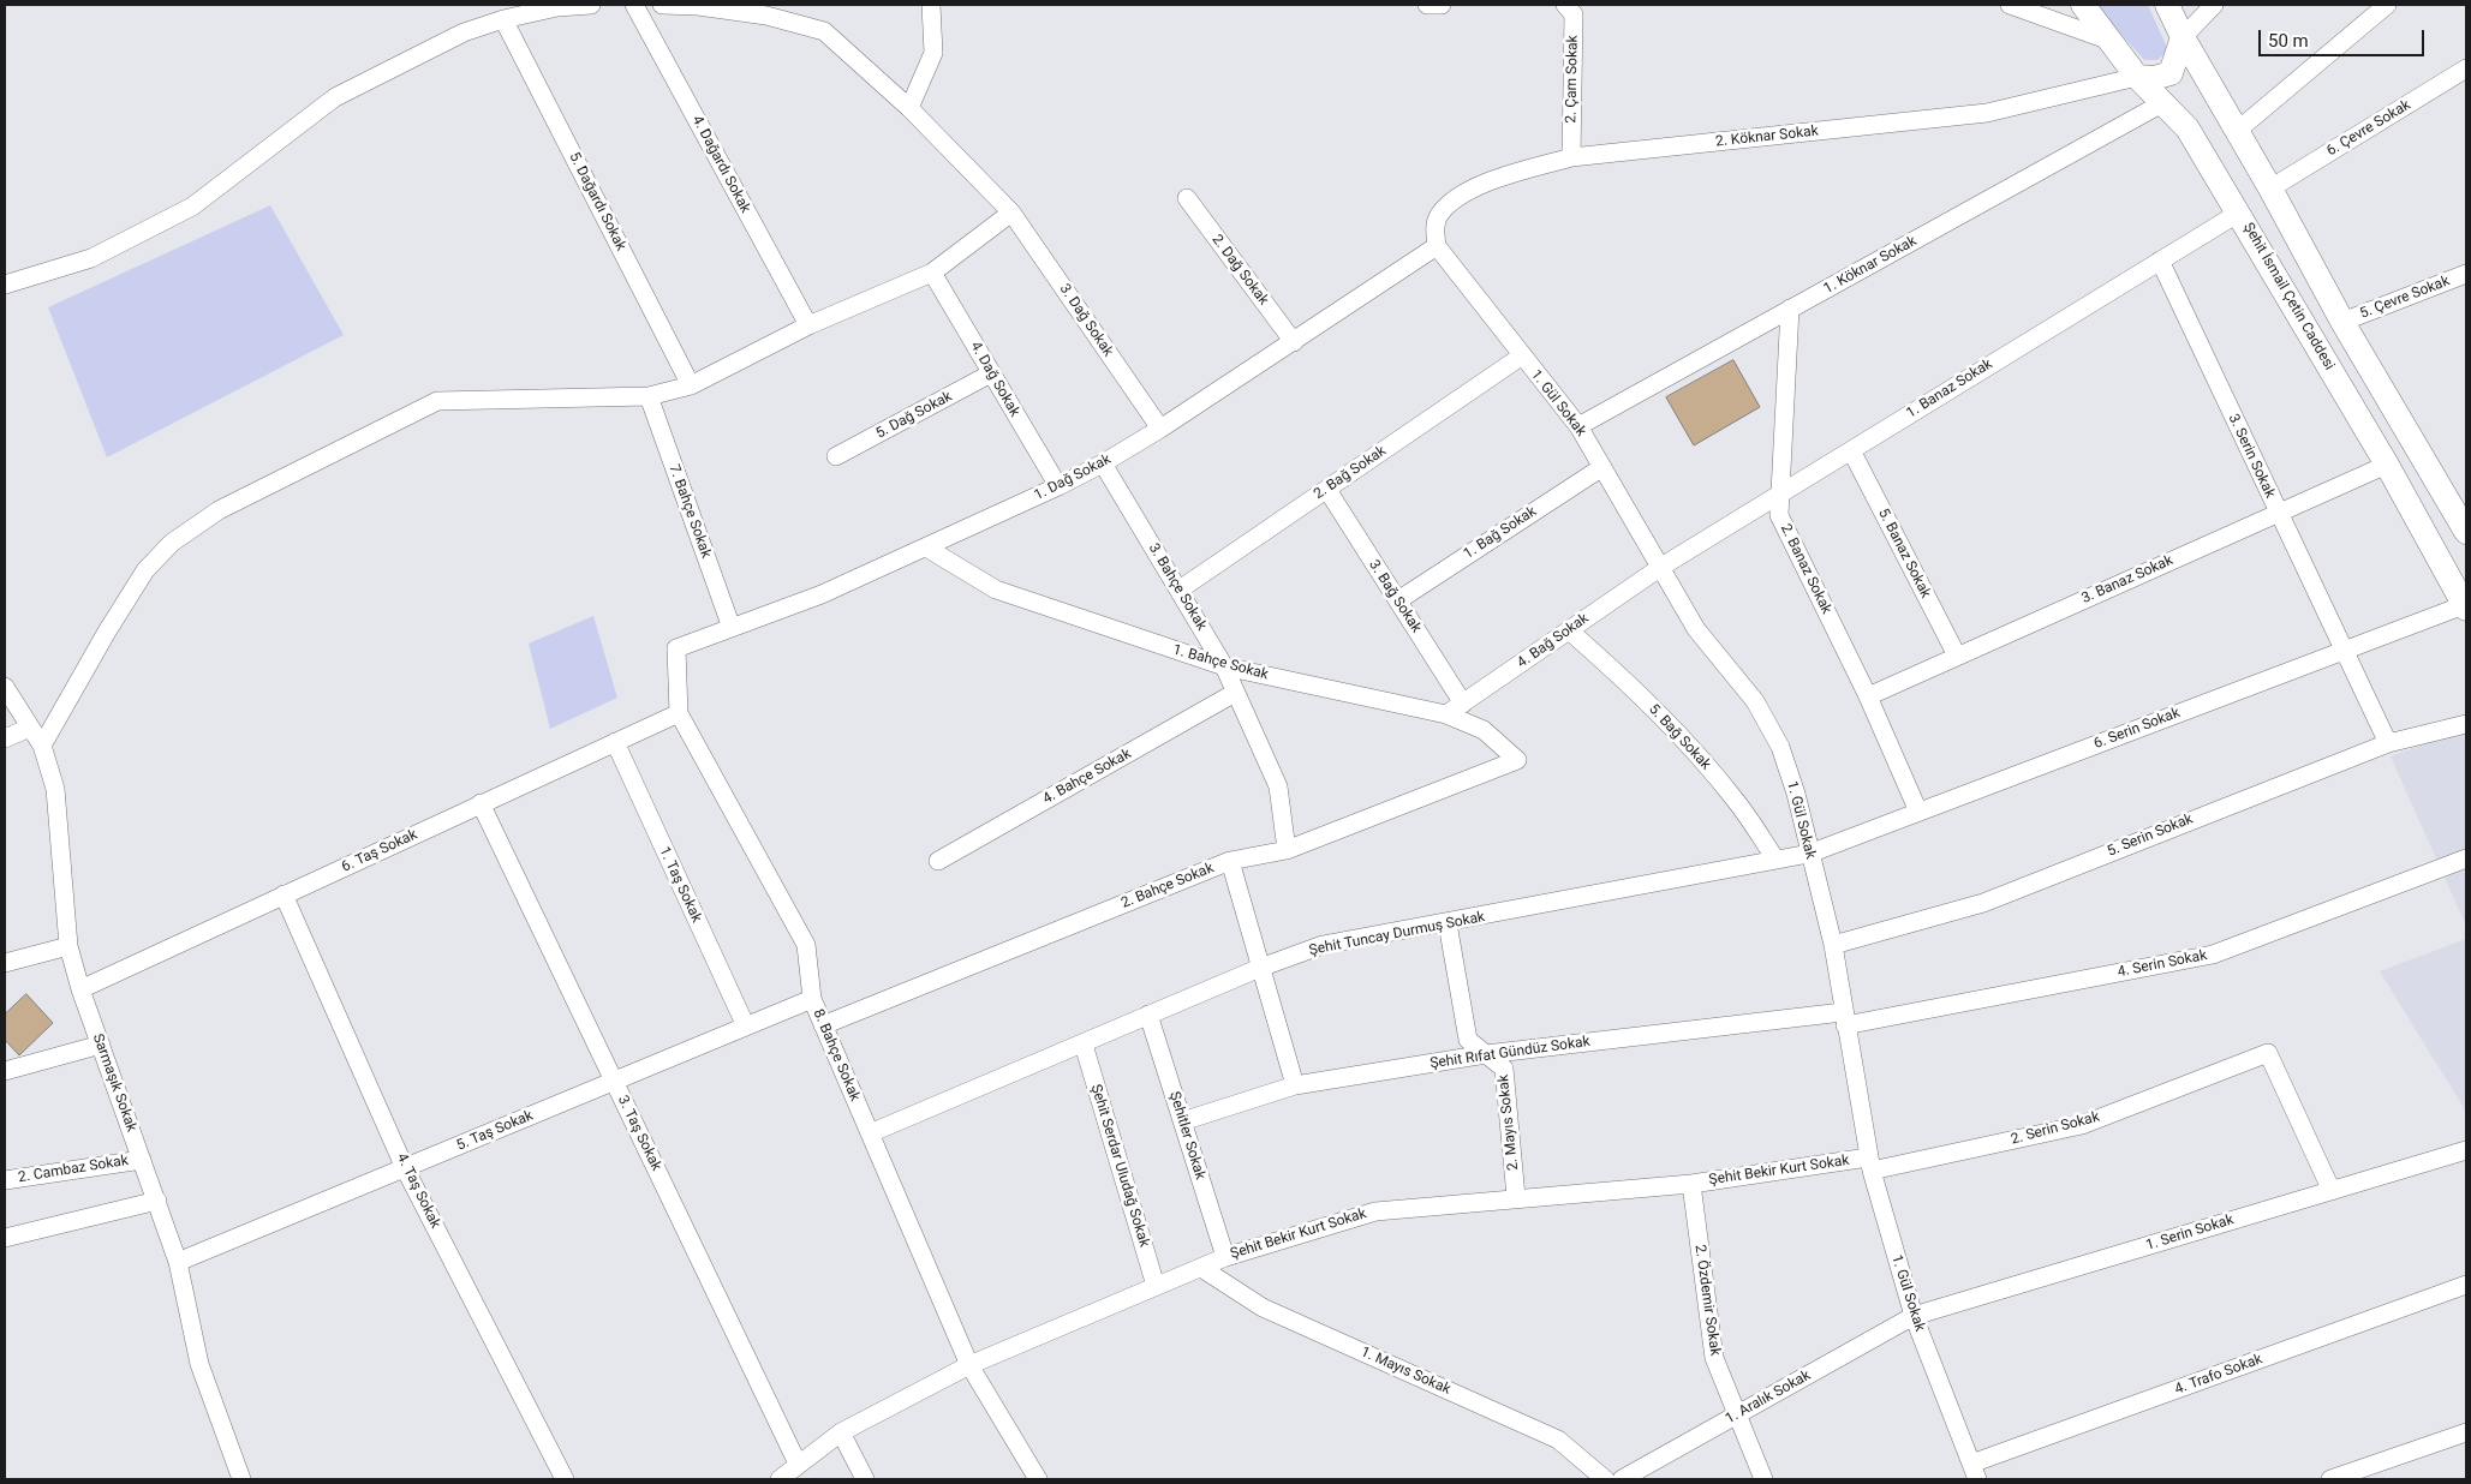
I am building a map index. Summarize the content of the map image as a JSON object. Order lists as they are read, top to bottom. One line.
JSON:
{"streets":{"street":["2. Çam Sokak","6. Çevre Sokak","2. Köknar Sokak","4. Dağardı Sokak","5. Dağardı Sokak","1. Köknar Sokak","2. Dağ Sokak","Şehit İsmail Çetin Caddesi","5. Çevre Sokak","3. Dağ Sokak","4. Dağ Sokak","1. Banaz Sokak","1. Gül Sokak","5. Dağ Sokak","3. Serin Sokak","2. Bağ Sokak","1. Dağ Sokak","7. Bahçe Sokak","1. Bağ Sokak","5. Banaz Sokak","2. Banaz Sokak","3. Banaz Sokak","3. Bahçe Sokak","3. Bağ Sokak","4. Bağ Sokak","1. Bahçe Sokak","6. Serin Sokak","5. Bağ Sokak","4. Bahçe Sokak","5. Serin Sokak","6. Taş Sokak","1. Taş Sokak","2. Bahçe Sokak","Şehit Tuncay Durmuş Sokak","4. Serin Sokak","Şehit Rıfat Gündüz Sokak","8. Bahçe Sokak","Sarmaşık Sokak","2. Mayıs Sokak","2. Serin Sokak","5. Taş Sokak","3. Taş Sokak","Şehitler Sokak","Şehit Serdar UIudağ Sokak","2. Cambaz Sokak","Şehit Bekir Kurt Sokak","4. Taş Sokak","1. Serin Sokak","2. Özdemir Sokak","1. Mayıs Sokak","4. Trafo Sokak","1. Aralık Sokak"]},"crossings":[["2. Çam Sokak","2. Köknar Sokak"],["2. Köknar Sokak","Şehit İsmail Çetin Caddesi"],["2. Köknar Sokak","1. Gül Sokak"],["2. Köknar Sokak","1. Dağ Sokak"],["1. Köknar Sokak","Şehit İsmail Çetin Caddesi"],["1. Köknar Sokak","1. Gül Sokak"],["1. Köknar Sokak","2. Banaz Sokak"],["2. Dağ Sokak","1. Dağ Sokak"],["Şehit İsmail Çetin Caddesi","1. Banaz Sokak"],["Şehit İsmail Çetin Caddesi","3. Banaz Sokak"],["Şehit İsmail Çetin Caddesi","6. Serin Sokak"],["3. Dağ Sokak","1. Dağ Sokak"],["4. Dağ Sokak","5. Dağ Sokak"],["4. Dağ Sokak","1. Dağ Sokak"],["1. Banaz Sokak","1. Gül Sokak"],["1. Banaz Sokak","3. Serin Sokak"],["1. Banaz Sokak","5. Banaz Sokak"],["1. Banaz Sokak","2. Banaz Sokak"],["1. Banaz Sokak","4. Bağ Sokak"],["1. Gül Sokak","2. Bağ Sokak"],["1. Gül Sokak","1. Dağ Sokak"],["1. Gül Sokak","1. Bağ Sokak"],["1. Gül Sokak","4. Bağ Sokak"],["1. Gül Sokak","6. Serin Sokak"],["1. Gül Sokak","5. Serin Sokak"],["1. Gül Sokak","Şehit Tuncay Durmuş Sokak"],["1. Gül Sokak","4. Serin Sokak"],["1. Gül Sokak","Şehit Rıfat Gündüz Sokak"],["1. Gül Sokak","2. Serin Sokak"],["1. Gül Sokak","Şehit Bekir Kurt Sokak"],["1. Gül Sokak","1. Serin Sokak"],["1. Gül Sokak","4. Trafo Sokak"],["1. Gül Sokak","1. Aralık Sokak"],["3. Serin Sokak","3. Banaz Sokak"],["3. Serin Sokak","6. Serin Sokak"],["3. Serin Sokak","5. Serin Sokak"],["2. Bağ Sokak","3. Bahçe Sokak"],["2. Bağ Sokak","3. Bağ Sokak"],["1. Dağ Sokak","7. Bahçe Sokak"],["1. Dağ Sokak","3. Bahçe Sokak"],["1. Dağ Sokak","1. Bahçe Sokak"],["1. Dağ Sokak","8. Bahçe Sokak"],["1. Bağ Sokak","3. Bağ Sokak"],["5. Banaz Sokak","3. Banaz Sokak"],["2. Banaz Sokak","3. Banaz Sokak"],["2. Banaz Sokak","6. Serin Sokak"],["3. Bahçe Sokak","1. Bahçe Sokak"],["3. Bahçe Sokak","4. Bahçe Sokak"],["3. Bahçe Sokak","2. Bahçe Sokak"],["3. Bağ Sokak","4. Bağ Sokak"],["4. Bağ Sokak","1. Bahçe Sokak"],["4. Bağ Sokak","5. Bağ Sokak"],["1. Bahçe Sokak","2. Bahçe Sokak"],["6. Serin Sokak","Şehit Tuncay Durmuş Sokak"],["5. Bağ Sokak","Şehit Tuncay Durmuş Sokak"],["6. Taş Sokak","1. Taş Sokak"],["6. Taş Sokak","8. Bahçe Sokak"],["6. Taş Sokak","Sarmaşık Sokak"],["6. Taş Sokak","3. Taş Sokak"],["6. Taş Sokak","4. Taş Sokak"],["1. Taş Sokak","5. Taş Sokak"],["2. Bahçe Sokak","8. Bahçe Sokak"],["Şehit Tuncay Durmuş Sokak","8. Bahçe Sokak"],["Şehit Tuncay Durmuş Sokak","2. Mayıs Sokak"],["Şehit Tuncay Durmuş Sokak","Şehitler Sokak"],["Şehit Tuncay Durmuş Sokak","Şehit Serdar UIudağ Sokak"],["4. Serin Sokak","Şehit Rıfat Gündüz Sokak"],["Şehit Rıfat Gündüz Sokak","2. Mayıs Sokak"],["Şehit Rıfat Gündüz Sokak","Şehitler Sokak"],["8. Bahçe Sokak","5. Taş Sokak"],["8. Bahçe Sokak","Şehit Bekir Kurt Sokak"],["Sarmaşık Sokak","5. Taş Sokak"],["Sarmaşık Sokak","2. Cambaz Sokak"],["2. Mayıs Sokak","Şehit Bekir Kurt Sokak"],["2. Serin Sokak","Şehit Bekir Kurt Sokak"],["2. Serin Sokak","1. Serin Sokak"],["5. Taş Sokak","3. Taş Sokak"],["5. Taş Sokak","4. Taş Sokak"],["3. Taş Sokak","Şehit Bekir Kurt Sokak"],["Şehitler Sokak","Şehit Bekir Kurt Sokak"],["Şehit Serdar UIudağ Sokak","Şehit Bekir Kurt Sokak"],["Şehit Bekir Kurt Sokak","2. Özdemir Sokak"],["Şehit Bekir Kurt Sokak","1. Mayıs Sokak"],["1. Serin Sokak","1. Aralık Sokak"],["2. Özdemir Sokak","1. Aralık Sokak"]],"scale_bar":"50 m"}
